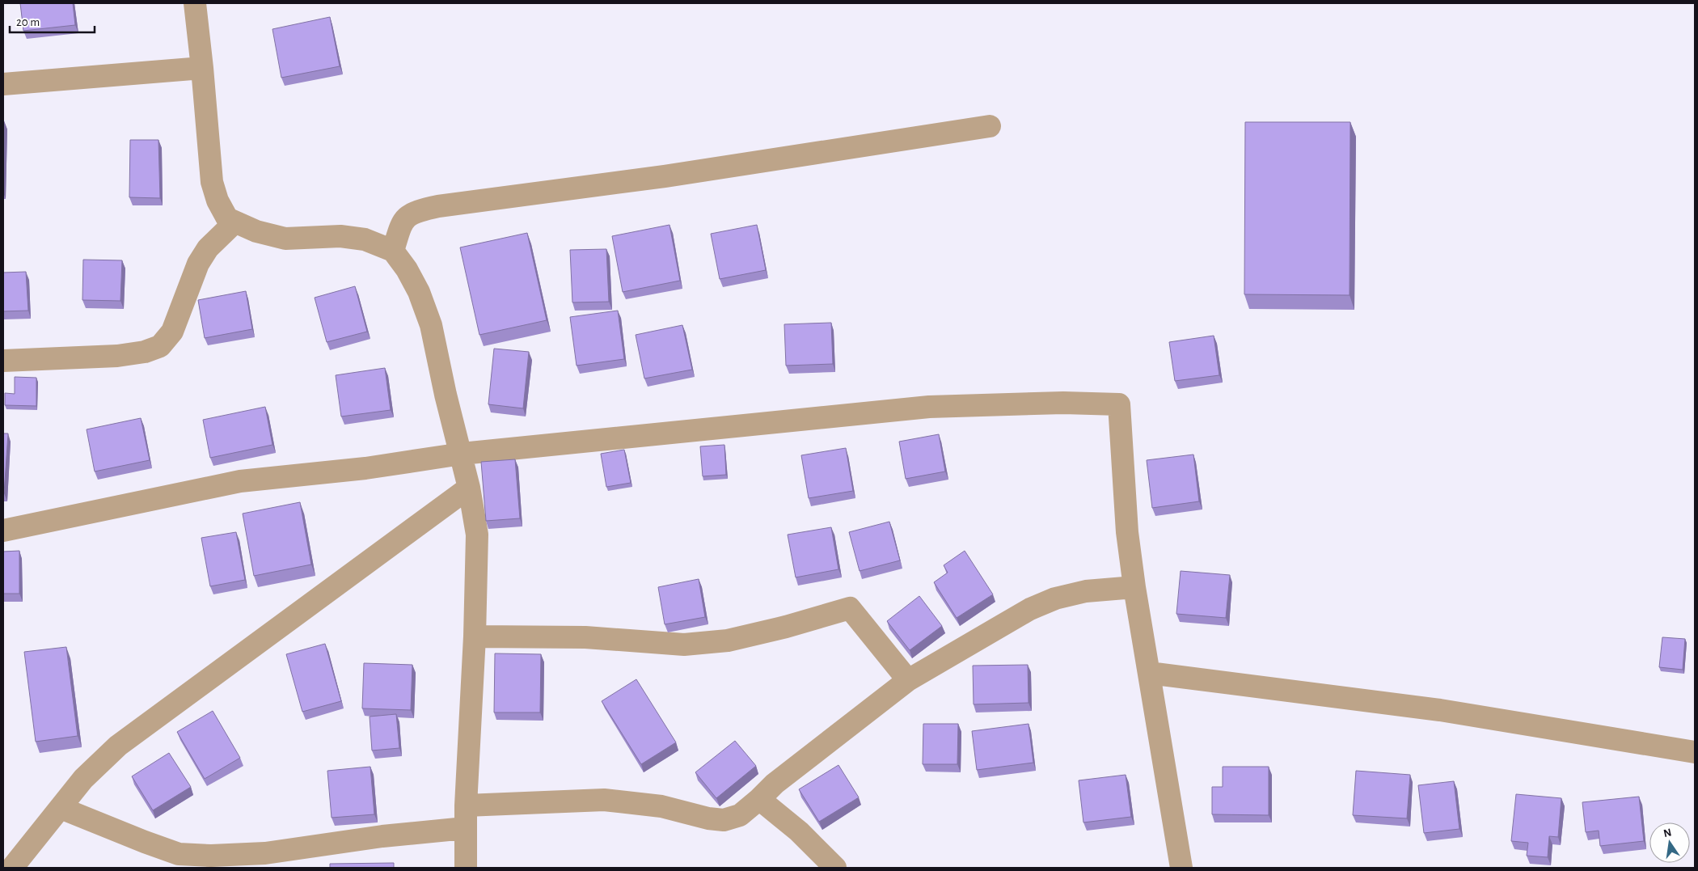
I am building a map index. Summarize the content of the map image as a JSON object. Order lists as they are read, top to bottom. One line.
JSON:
{"scale_bar":"20 m","north":"top"}
